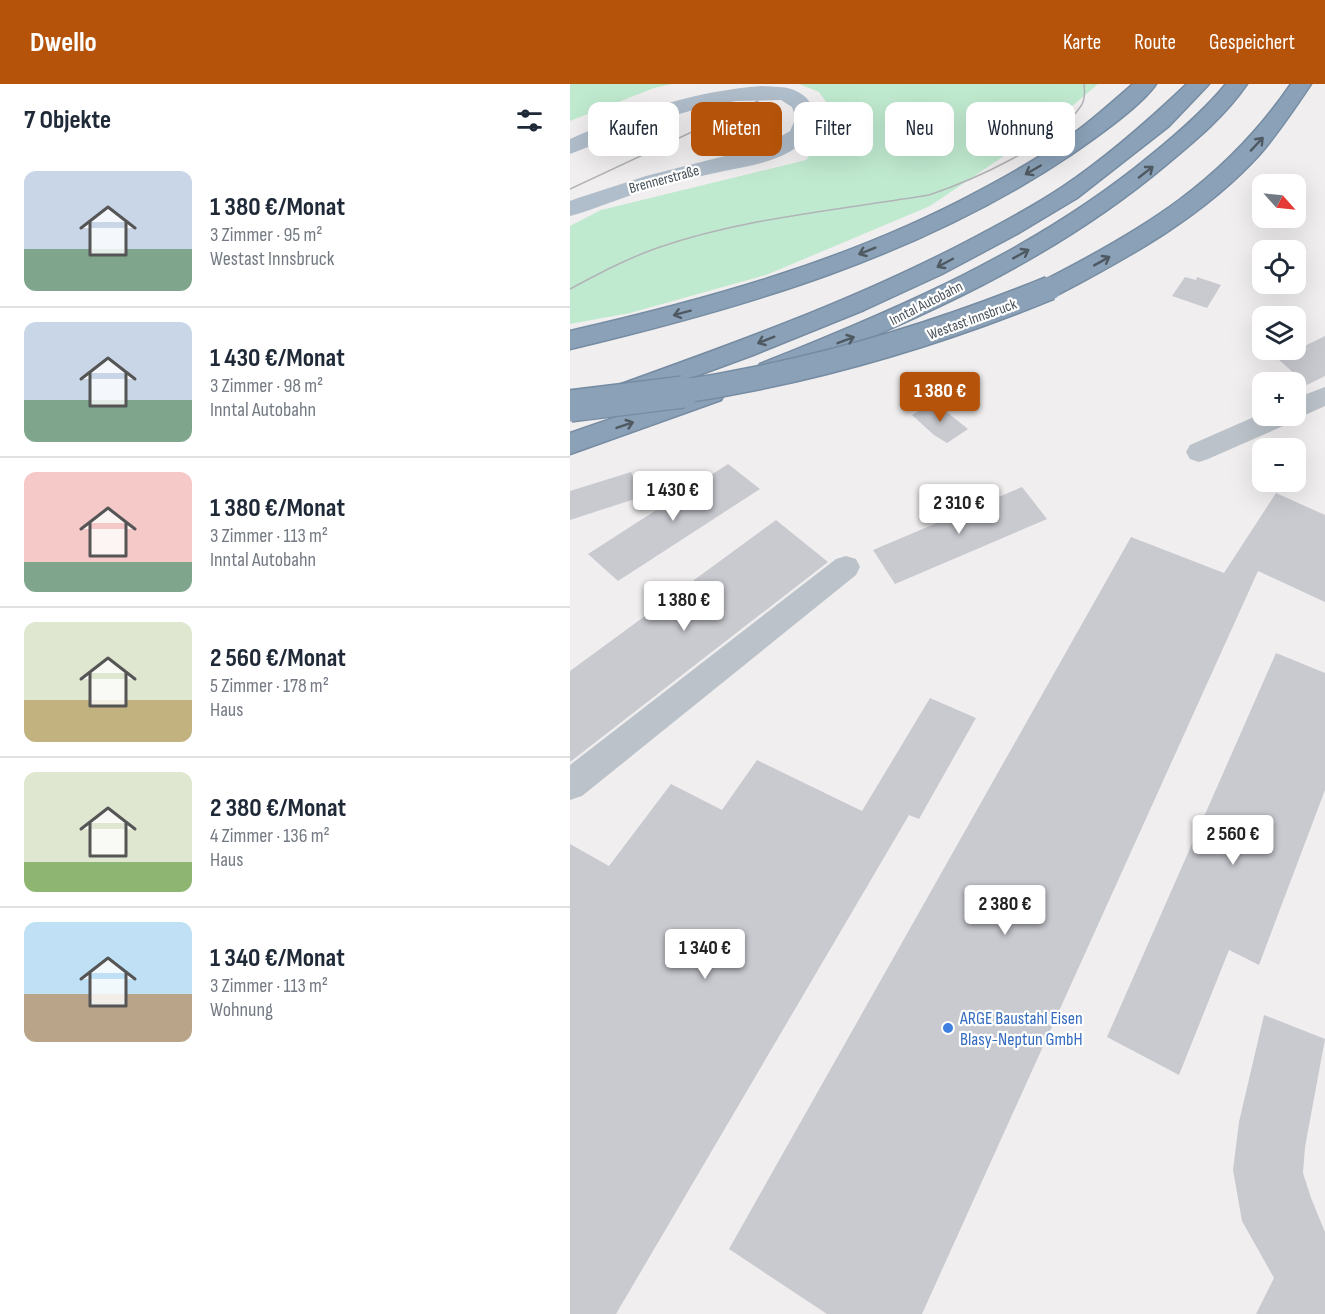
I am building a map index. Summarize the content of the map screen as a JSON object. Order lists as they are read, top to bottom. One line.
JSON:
{"streets":{"highway":["Inntal Autobahn","Westast Innsbruck"],"main road":["Brennerstraße"]},"places":["ARGE Baustahl Eisen Blasy-Neptun GmbH"],"north":"bottom right","page":{"header":"Dwello","nav":["Karte","Route","Gespeichert"],"heading":"7 Objekte","chip":["Kaufen","Mieten","Filter","Neu","Wohnung"],"list":[{"name":"1 380 €/Monat","note":"3 Zimmer · 95 m² · Westast Innsbruck"},{"name":"1 430 €/Monat","note":"3 Zimmer · 98 m² · Inntal Autobahn"},{"name":"1 380 €/Monat","note":"3 Zimmer · 113 m² · Inntal Autobahn"},{"name":"2 560 €/Monat","note":"5 Zimmer · 178 m² · Haus"},{"name":"2 380 €/Monat","note":"4 Zimmer · 136 m² · Haus"},{"name":"1 340 €/Monat","note":"3 Zimmer · 113 m² · Wohnung"}],"map_buttons":["+","−"],"price":["1 380 €","1 430 €","2 310 €","1 380 €","2 560 €","2 380 €","1 340 €"]}}
